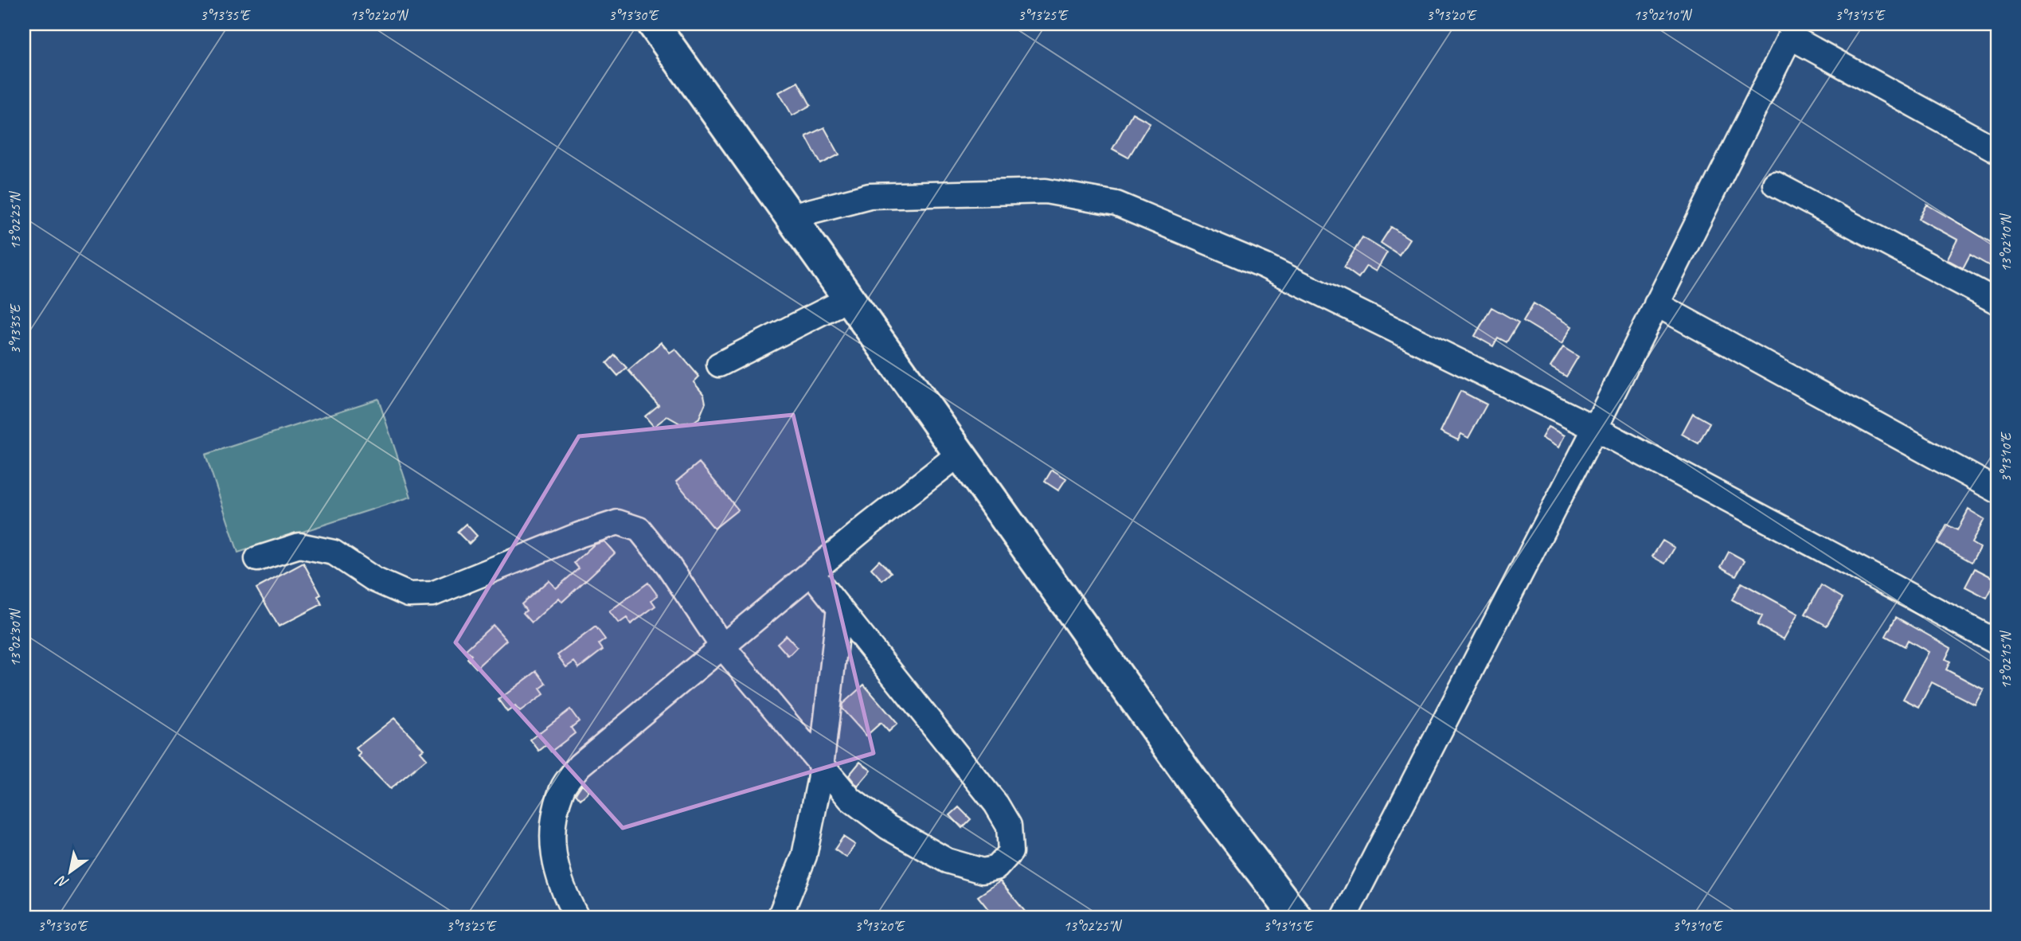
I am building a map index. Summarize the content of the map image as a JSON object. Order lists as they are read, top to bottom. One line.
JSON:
{"north":"bottom left","coordinates":["3°13'35\"E","13°02'20\"N","3°13'30\"E","3°13'25\"E","3°13'20\"E","13°02'10\"N","3°13'15\"E","13°02'25\"N","3°13'10\"E","13°02'30\"N","13°02'15\"N"]}
